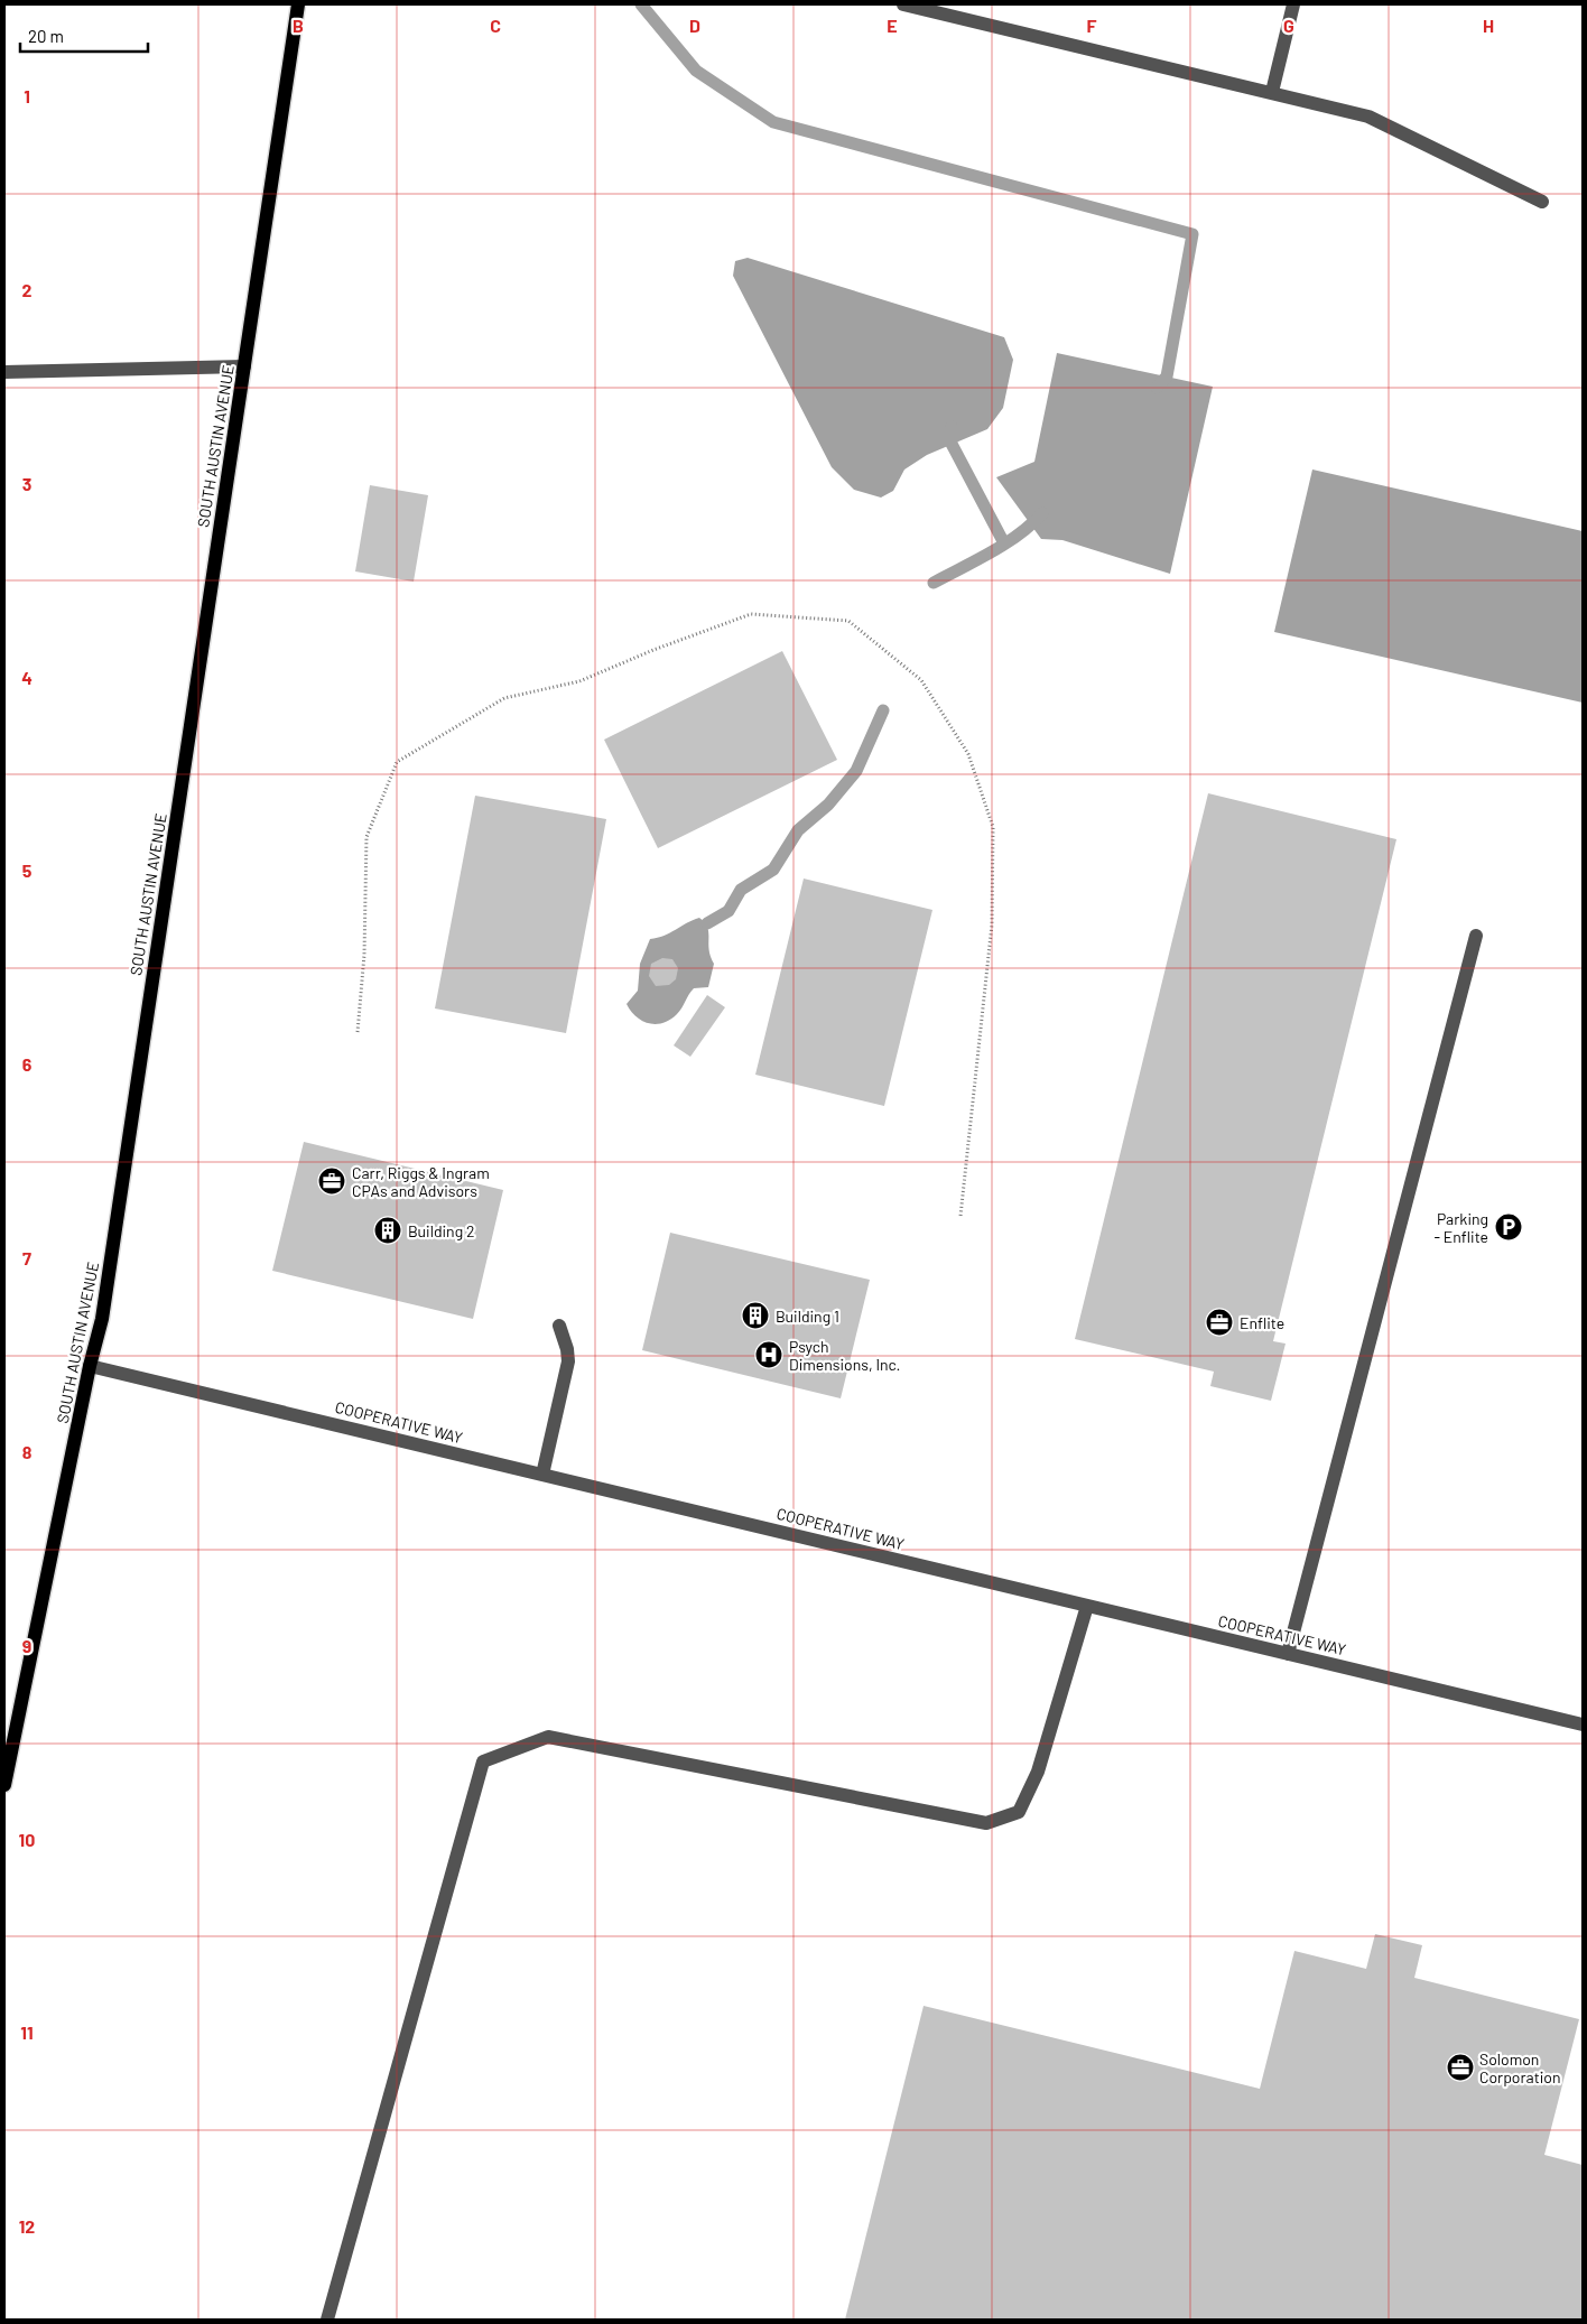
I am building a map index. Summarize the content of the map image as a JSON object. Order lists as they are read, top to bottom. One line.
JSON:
{"streets":{"main road":["SOUTH AUSTIN AVENUE"],"street":["COOPERATIVE WAY"]},"crossings":[["SOUTH AUSTIN AVENUE","COOPERATIVE WAY"]],"places":{"office":["Carr, Riggs & Ingram CPAs and Advisors","Enflite","Solomon Corporation"],"parking":["Parking - Enflite"],"building":["Building 2","Building 1"],"hospital":["Psych Dimensions, Inc."]},"scale_bar":"20 m","grid":{"columns":["B","C","D","E","F","G","H"],"rows":["1","2","3","4","5","6","7","8","9","10","11","12"]}}
